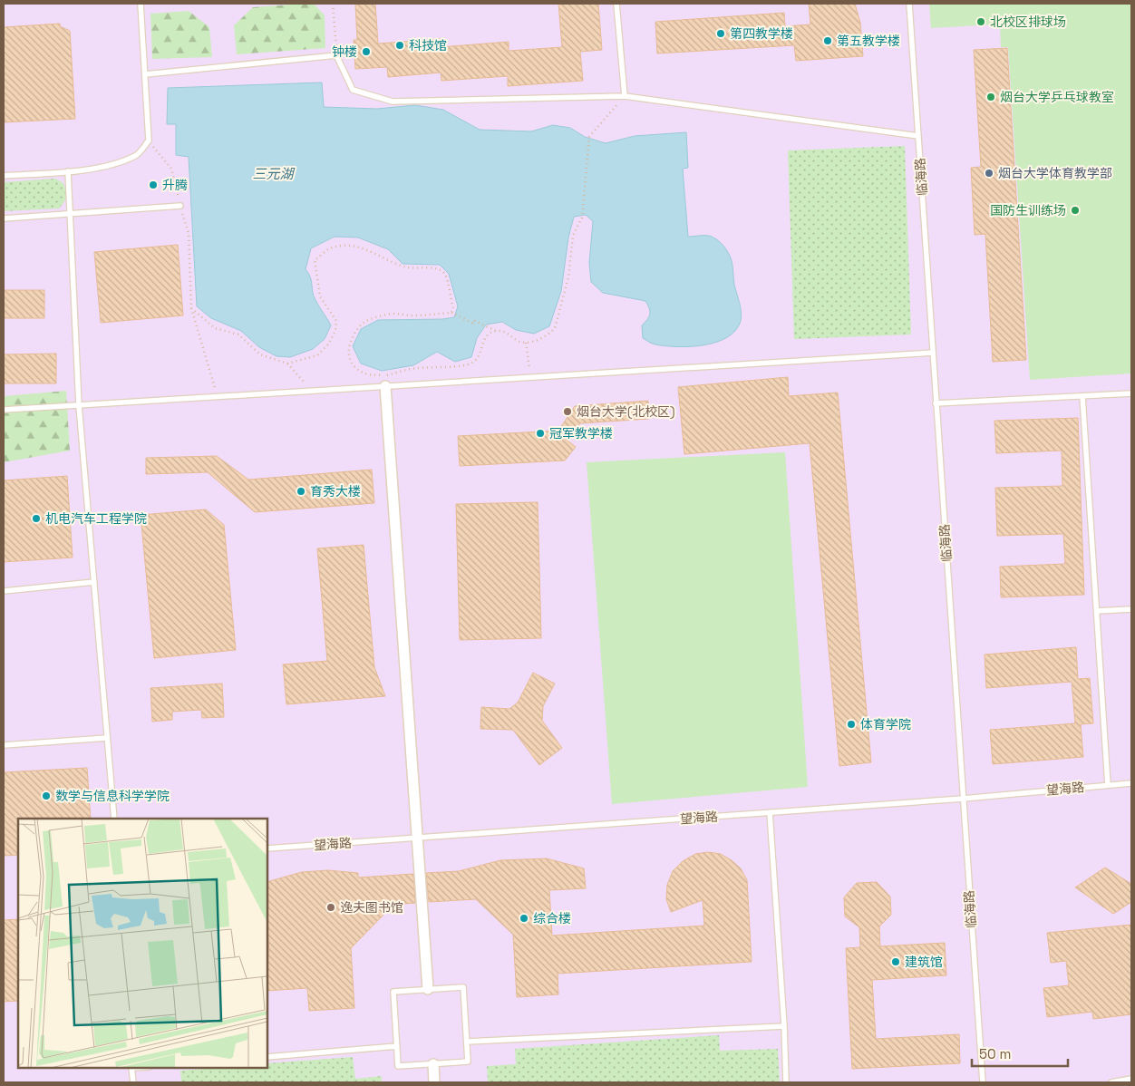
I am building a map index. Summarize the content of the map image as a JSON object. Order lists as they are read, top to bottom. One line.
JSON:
{"streets":{"lane":["临海路","望海路"]},"crossings":[["临海路","望海路"]],"water":["三元湖"],"places":["北校区排球场","第四教学楼","第五教学楼","科技馆","钟楼","烟台大学乒乓球教室","烟台大学体育教学部","升腾","国防生训练场","烟台大学(北校区)","冠军教学楼","育秀大楼","机电汽车工程学院","体育学院","数学与信息科学学院","逸夫图书馆","综合楼","建筑馆"],"scale_bar":"50 m"}
